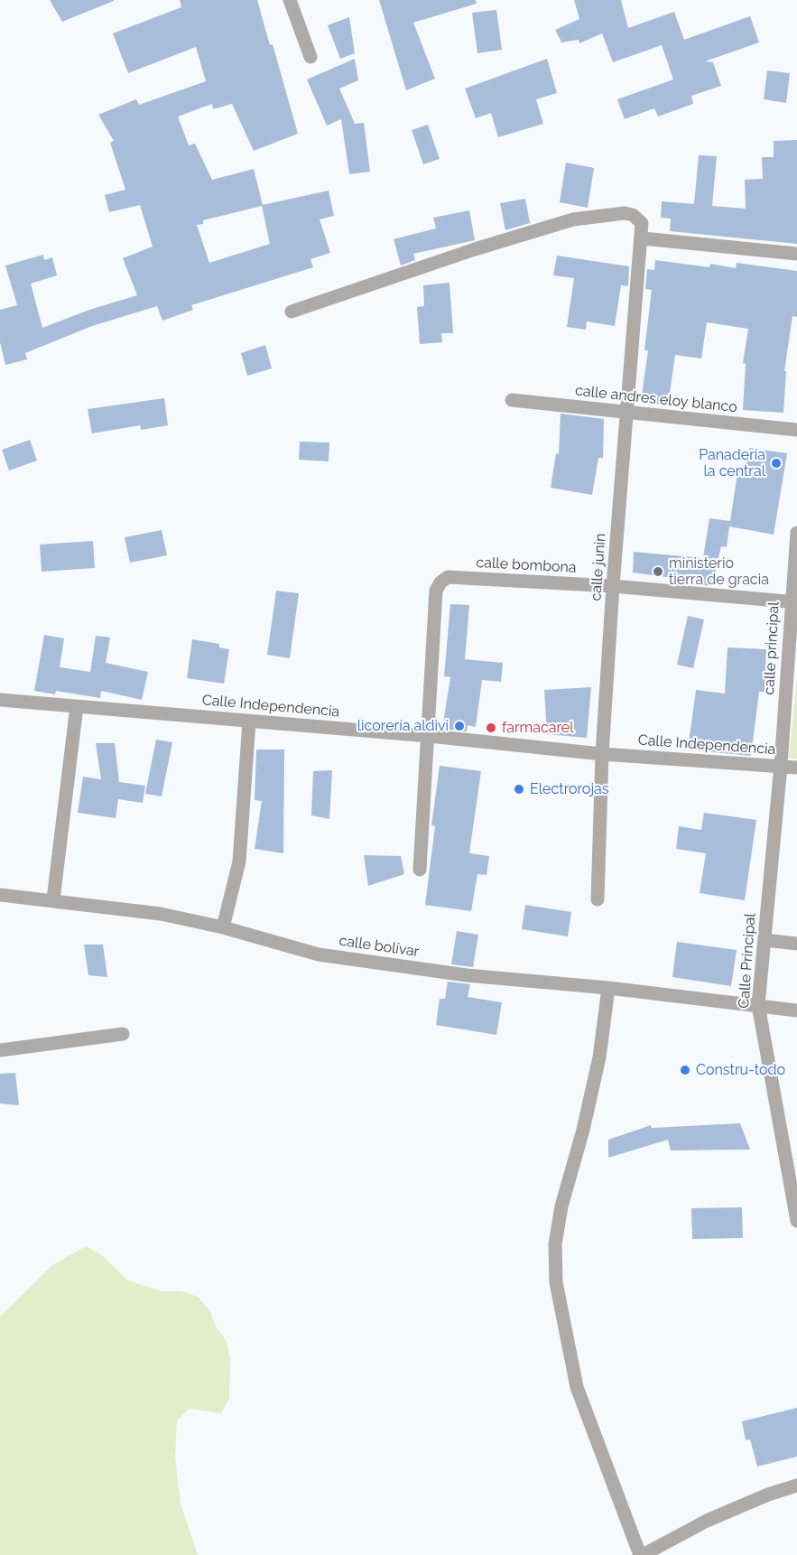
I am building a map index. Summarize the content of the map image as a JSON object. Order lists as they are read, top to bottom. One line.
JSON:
{"streets":{"street":["calle andres eloy blanco","calle bombona","calle junin","calle principal","Calle Independencia","calle bolívar","Calle Principal"]},"crossings":[["calle andres eloy blanco","calle junin"],["calle bombona","calle junin"],["calle bombona","calle principal"],["calle bombona","Calle Independencia"],["calle junin","Calle Independencia"],["calle principal","Calle Independencia"],["calle principal","Calle Principal"],["Calle Independencia","Calle Principal"],["calle bolívar","Calle Principal"]],"places":["Panadería la central","ministerio tierra de gracia","licorería aldivi","farmacarel","Electrorojas","Constru-todo"]}
